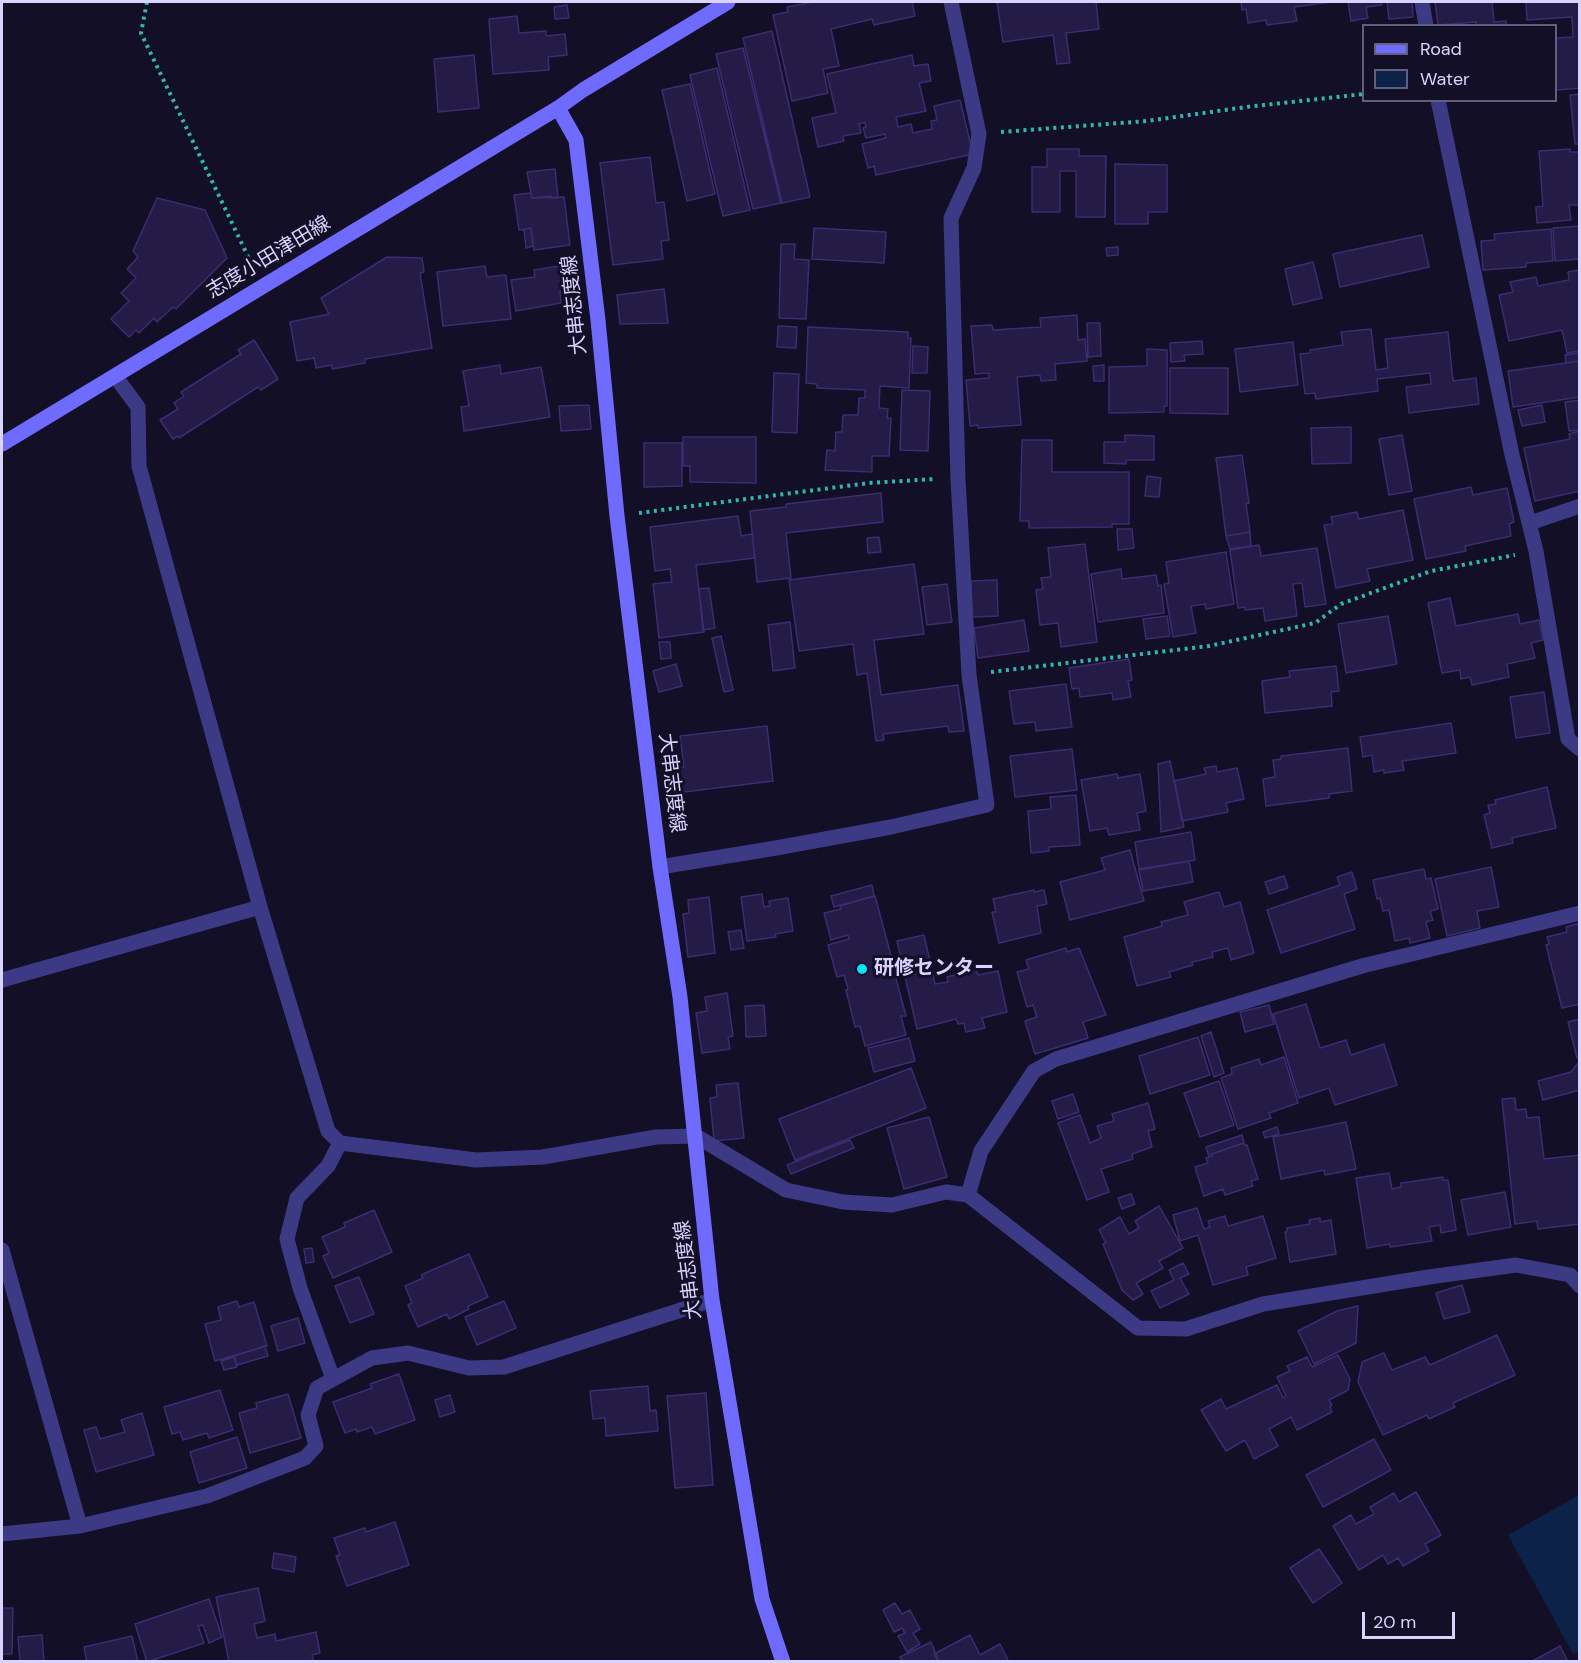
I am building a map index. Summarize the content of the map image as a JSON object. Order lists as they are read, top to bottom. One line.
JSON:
{"streets":{"main road":["志度小田津田線","大串志度線"]},"crossings":[["志度小田津田線","大串志度線"]],"places":["研修センター"],"legend":["Road","Water"],"scale_bar":"20 m"}
